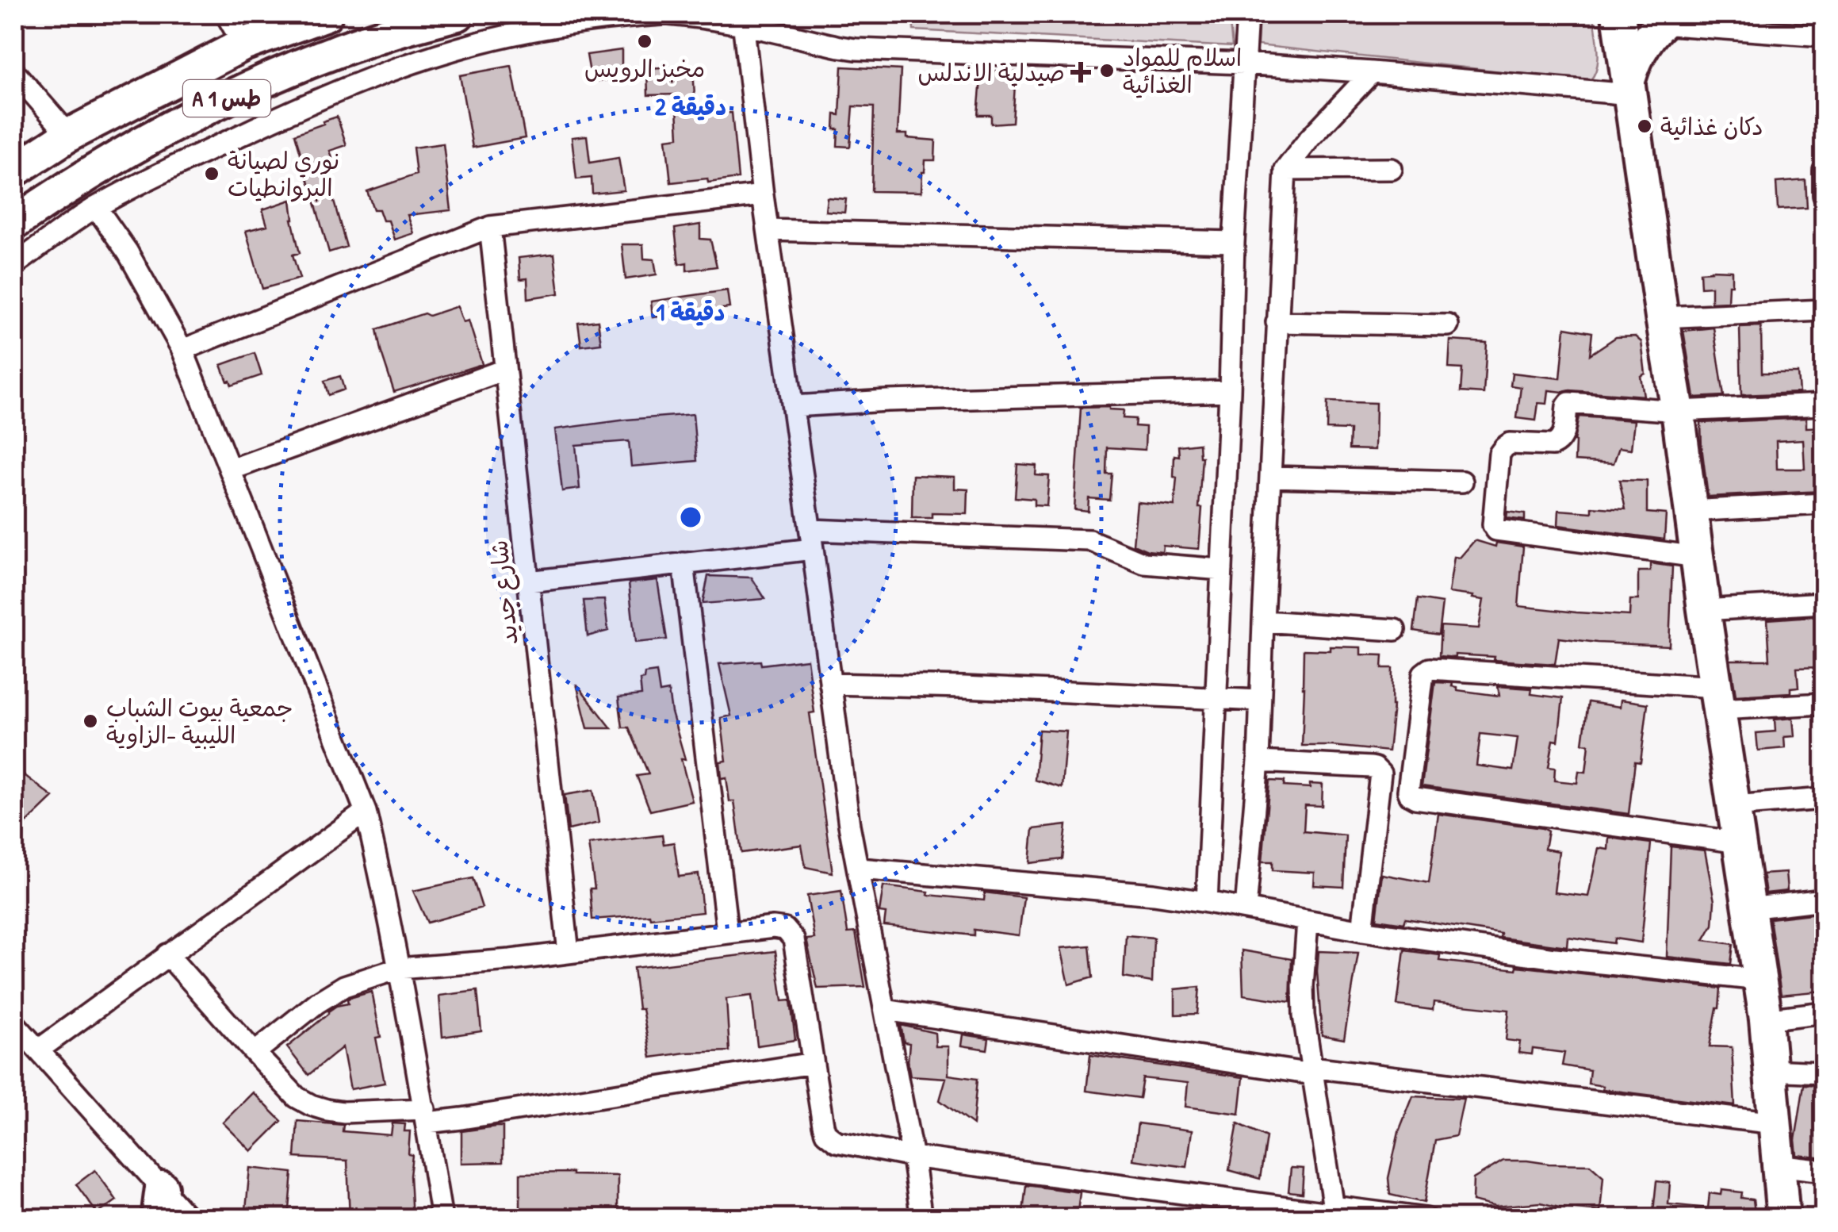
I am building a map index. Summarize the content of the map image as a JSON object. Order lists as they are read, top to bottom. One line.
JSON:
{"streets":{"main road":["A 1 طس"],"street":["شارع جديد"]},"places":{"other":["مخبز الرويس","اسلام للمواد الغذائية","دكان غذائية","نوري لصيانة البروانطيات","جمعية بيوت الشباب الليبية -الزاوية"],"health":["صيدلية الاندلس"]},"rings":["2 دقيقة","1 دقيقة"]}
